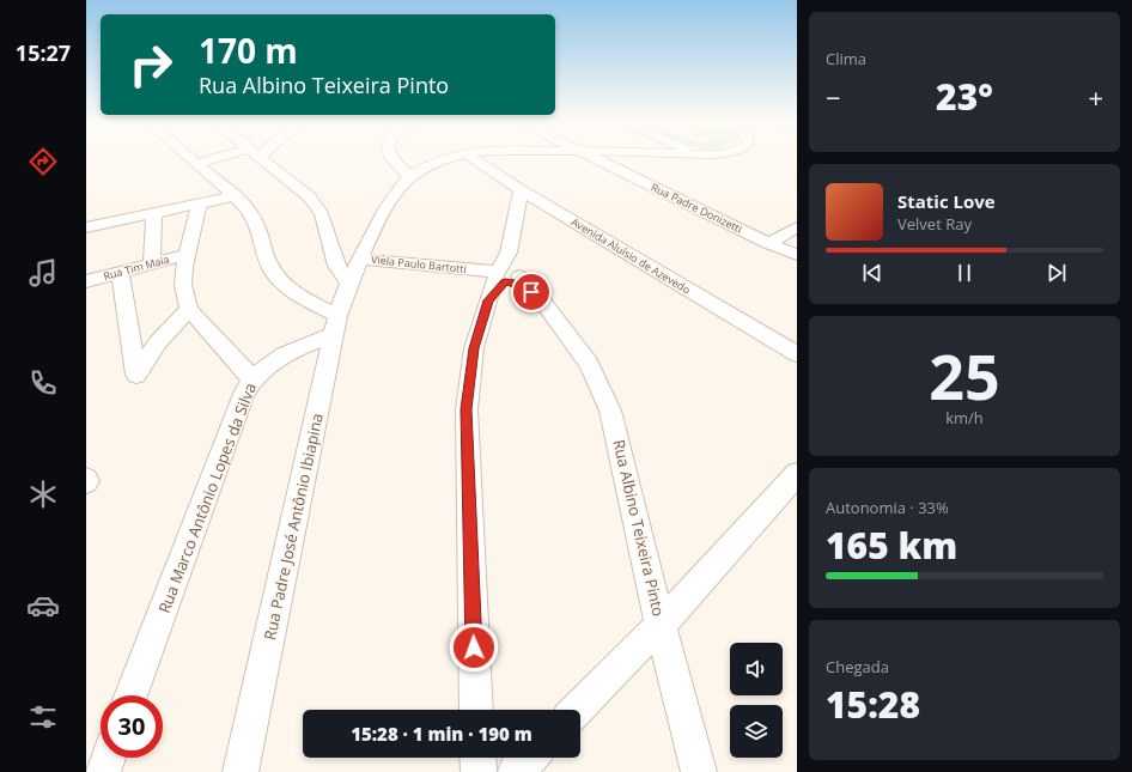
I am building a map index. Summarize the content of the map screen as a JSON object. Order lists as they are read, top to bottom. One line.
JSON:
{"streets":{"street":["Rua Padre Donizetti","Avenida Aluísio de Azevedo","Viela Paulo Bartotti","Rua Tim Maia","Rua Marco Antônio Lopes da Silva","Rua Padre José Antônio Ibiapina","Rua Albino Teixeira Pinto"]},"crossings":[["Viela Paulo Bartotti","Rua Padre José Antônio Ibiapina"],["Viela Paulo Bartotti","Rua Albino Teixeira Pinto"],["Rua Marco Antônio Lopes da Silva","Rua Padre José Antônio Ibiapina"]],"page":{"tabs":"15:27","tile":["Clima",["25","km/h"],["Autonomia · 33%","165 km"],["Chegada","15:28"]],"turn":["170 m","Rua Albino Teixeira Pinto"],"heat":["−","23°","+"],"song":["Static Love","Velvet Ray"],"limit":"30","trip":"15:28 · 1 min · 190 m"}}
